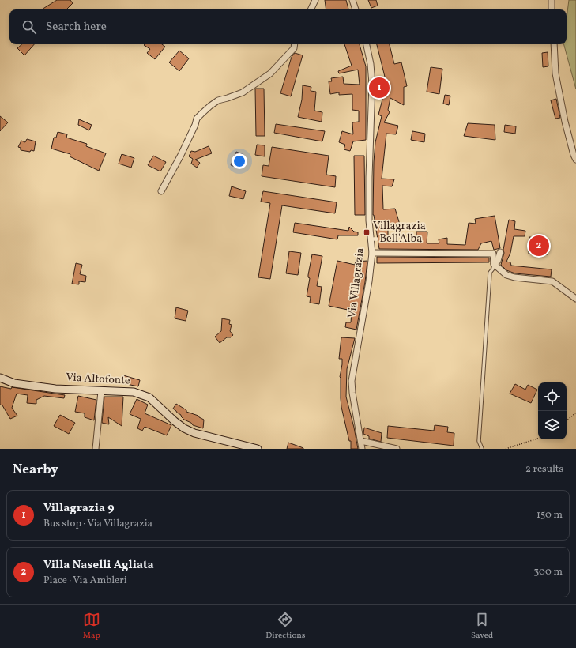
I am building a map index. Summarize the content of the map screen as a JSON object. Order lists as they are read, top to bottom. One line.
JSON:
{"streets":{"main road":["Via Altofonte"],"street":["Via Villagrazia"]},"places":{"transit":["Villagrazia - Bell'Alba"]},"page":{"search":"Search here","pins":["1","2"],"heading":["Nearby","2 results"],"list":[{"mark":"1","name":"Villagrazia 9","note":"Bus stop · Via Villagrazia","value":"150 m"},{"mark":"2","name":"Villa Naselli Agliata","note":"Place · Via Ambleri","value":"300 m"}],"nav":["Map","Directions","Saved"]}}
